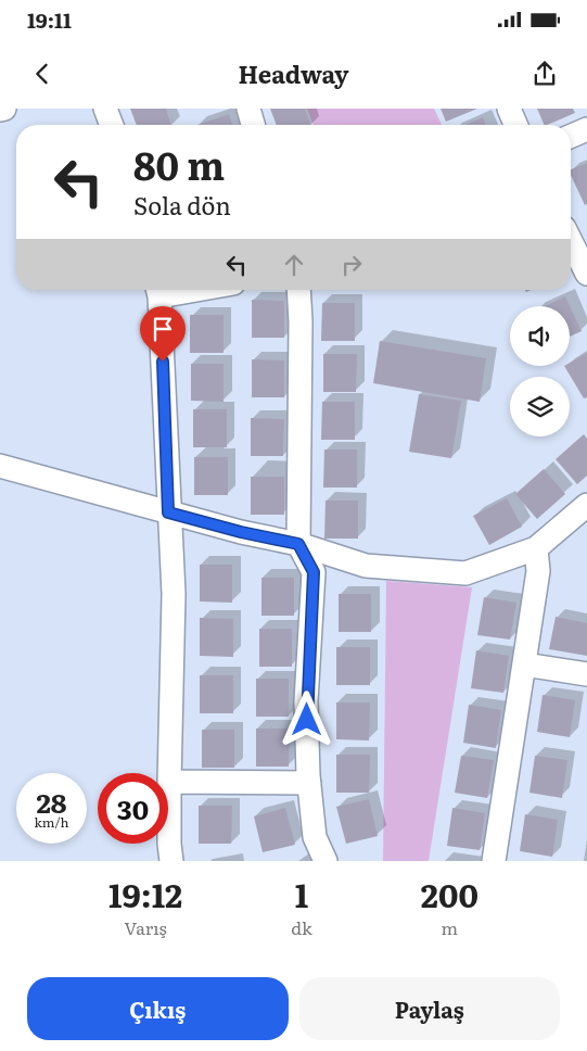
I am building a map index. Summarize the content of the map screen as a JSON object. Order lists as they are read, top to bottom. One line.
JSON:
{"page":{"status":"19:11","header":"Headway","turn":["80 m","Sola dön"],"speed":"28 km/h","limit":"30","eta":["19:12","Varış","1","dk","200","m"],"buttons":["Çıkış","Paylaş"]}}
